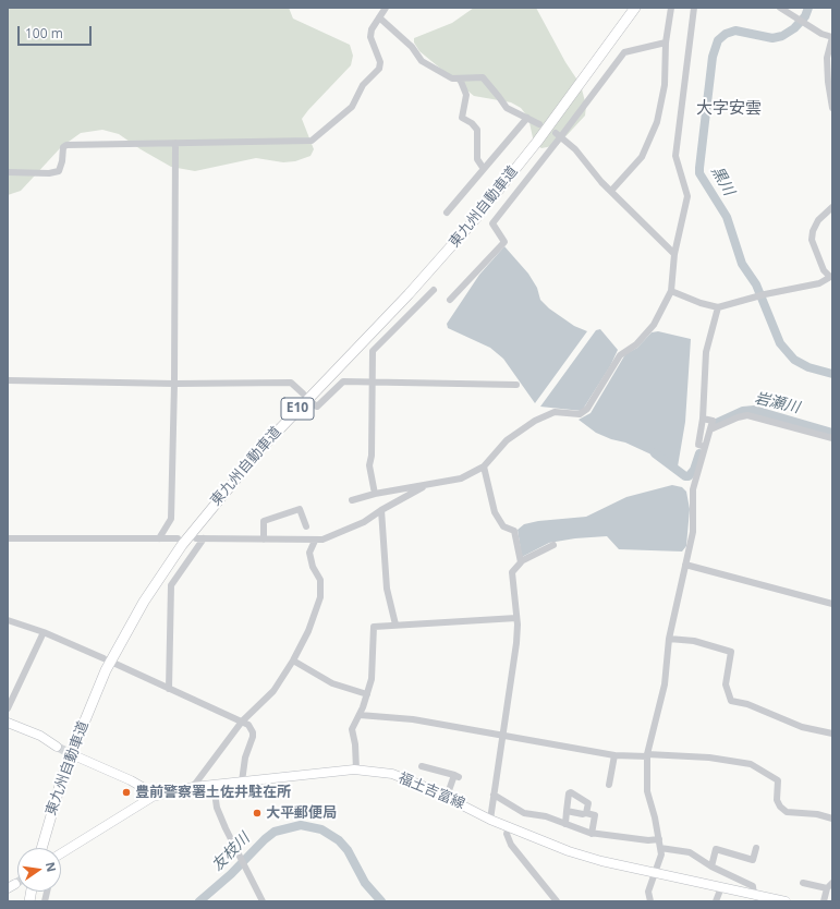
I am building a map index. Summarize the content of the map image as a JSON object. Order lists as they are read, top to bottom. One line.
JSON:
{"streets":{"highway":["東九州自動車道","E10"],"main road":["福土吉富線"]},"districts":["大字安雲"],"water":["黒川","岩瀬川","友枝川"],"places":["豊前警察署土佐井駐在所","大平郵便局"],"scale_bar":"100 m","north":"right"}
